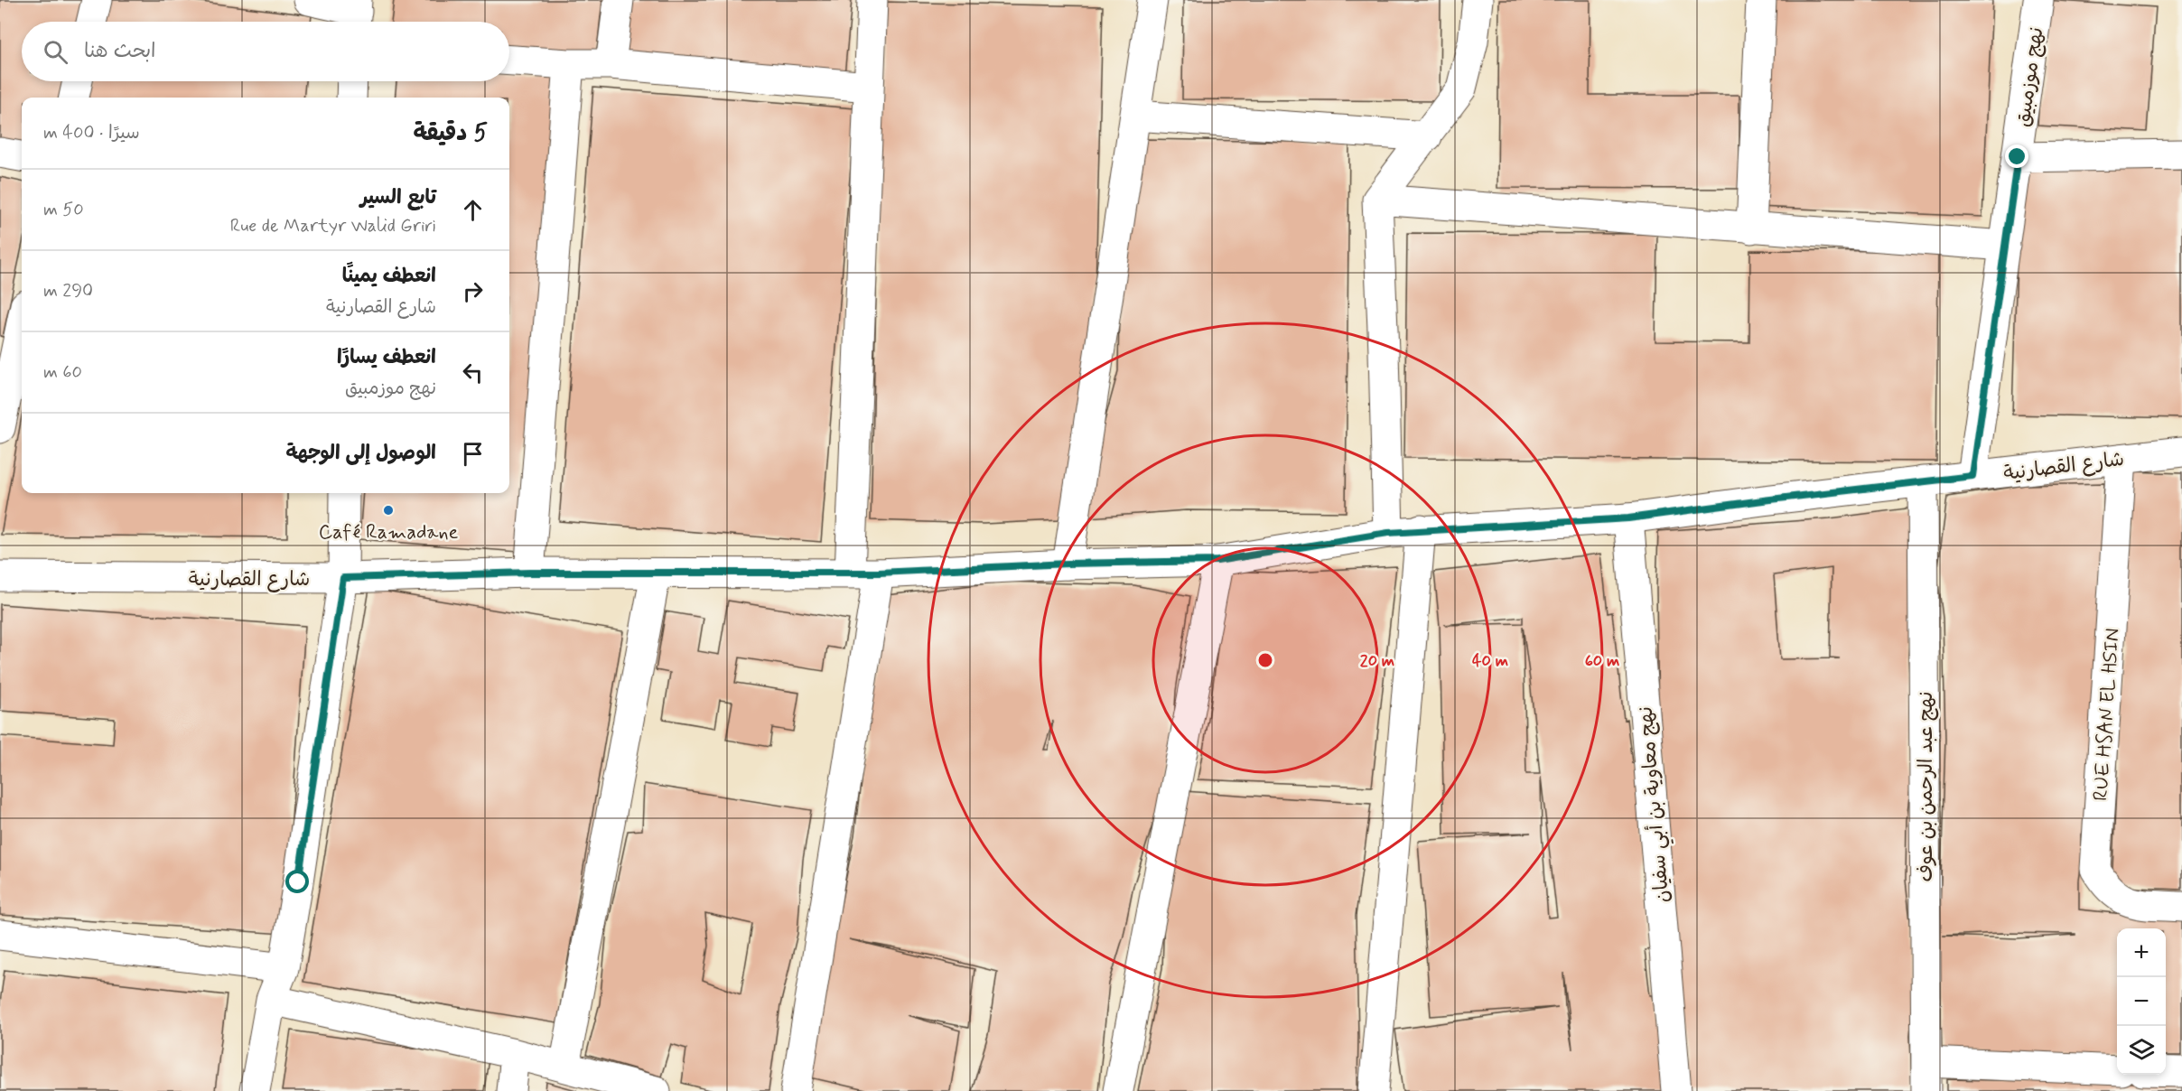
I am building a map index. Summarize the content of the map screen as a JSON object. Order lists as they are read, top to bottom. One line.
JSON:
{"streets":{"street":["نهج موزمبيق","شارع القصارنية","RUE HSAN EL HSIN","نهج عبد الرحمن بن عوف","نهج معاوية بن أبي سفيان"]},"crossings":[["نهج موزمبيق","شارع القصارنية"],["شارع القصارنية","RUE HSAN EL HSIN"],["شارع القصارنية","نهج عبد الرحمن بن عوف"],["شارع القصارنية","نهج معاوية بن أبي سفيان"]],"places":["Café Ramadane"],"page":{"search":"ابحث هنا","heading":["5 دقيقة","سيرًا · 400 m"],"list":[["تابع السير","Rue de Martyr Walid Griri","50 m"],["انعطف يمينًا","شارع القصارنية","290 m"],["انعطف يسارًا","نهج موزمبيق","60 m"],"الوصول إلى الوجهة"],"map_buttons":["+","−"]},"rings":["20 m","40 m","60 m"]}
